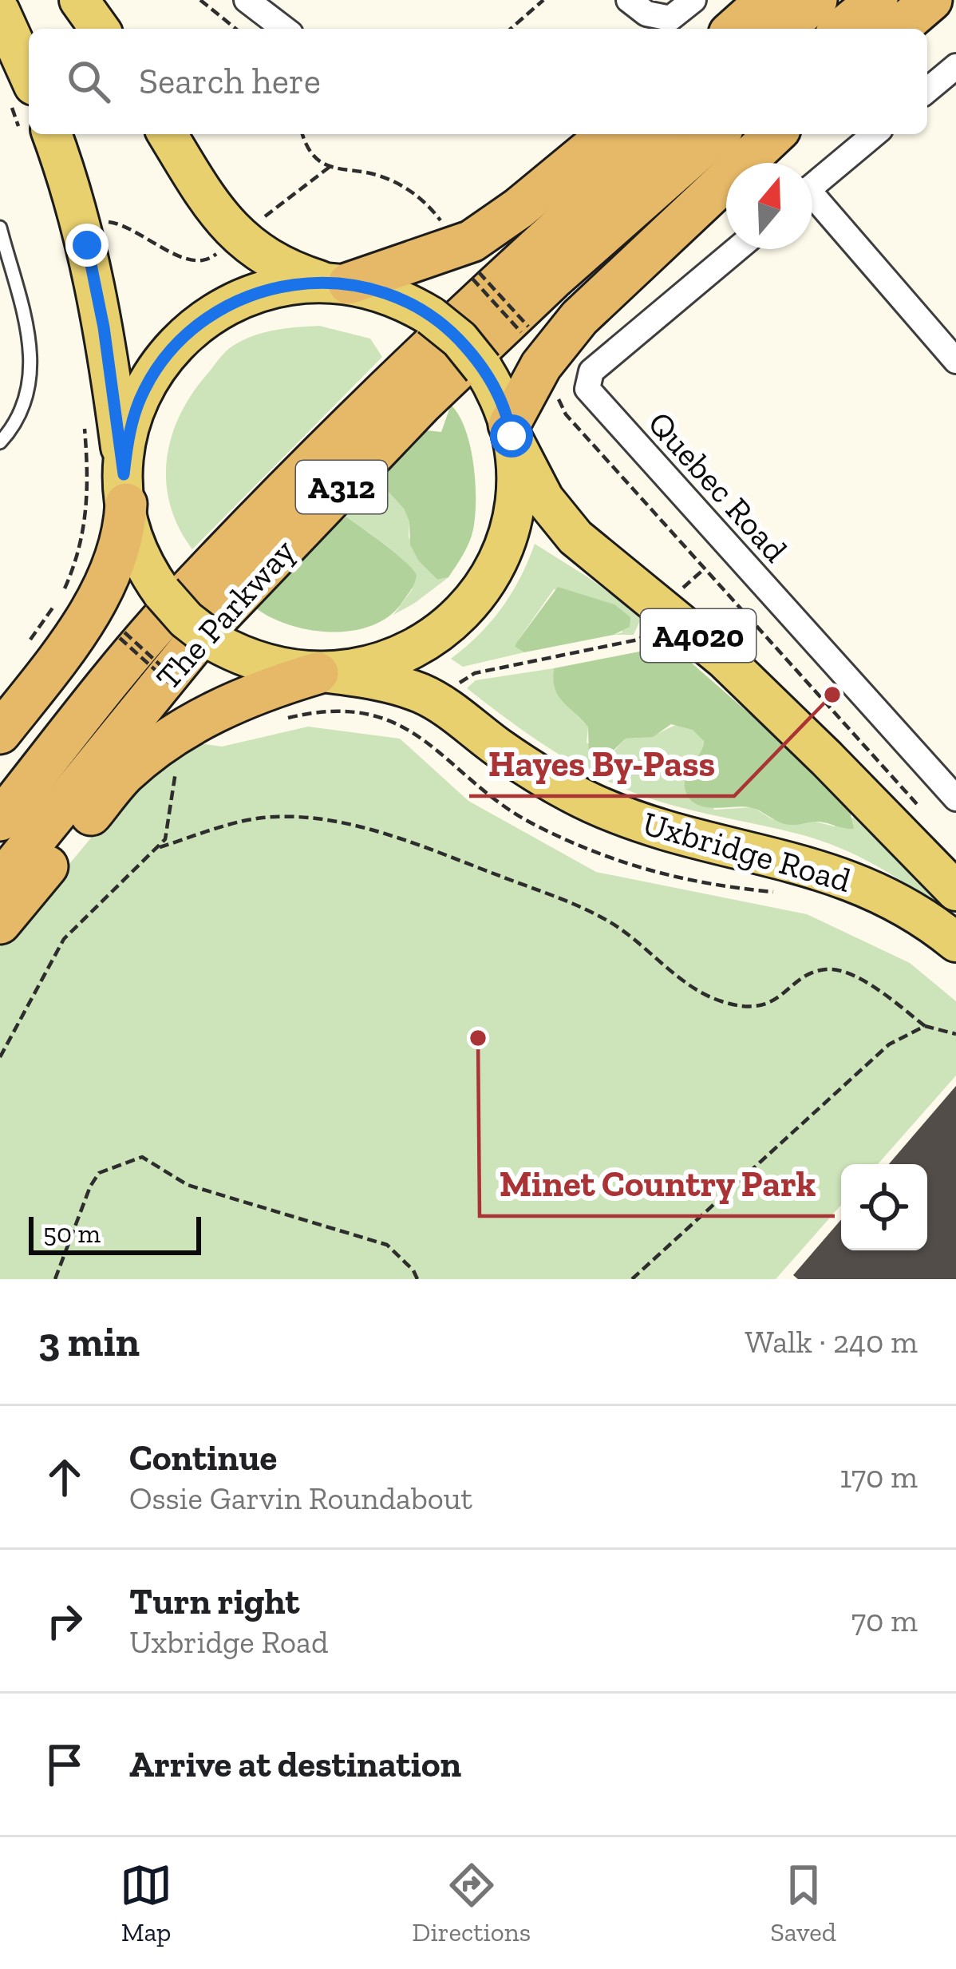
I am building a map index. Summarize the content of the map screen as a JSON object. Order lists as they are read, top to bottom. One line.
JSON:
{"streets":{"highway":["A312","The Parkway"],"main road":["A4020","Uxbridge Road"],"street":["Quebec Road"]},"places":["Hayes By-Pass","Minet Country Park"],"scale_bar":"50 m","north":"top","page":{"search":"Search here","scale":"50 m","heading":["3 min","Walk · 240 m"],"list":[["Continue","Ossie Garvin Roundabout","170 m"],["Turn right","Uxbridge Road","70 m"],"Arrive at destination"],"nav":["Map","Directions","Saved"]}}
